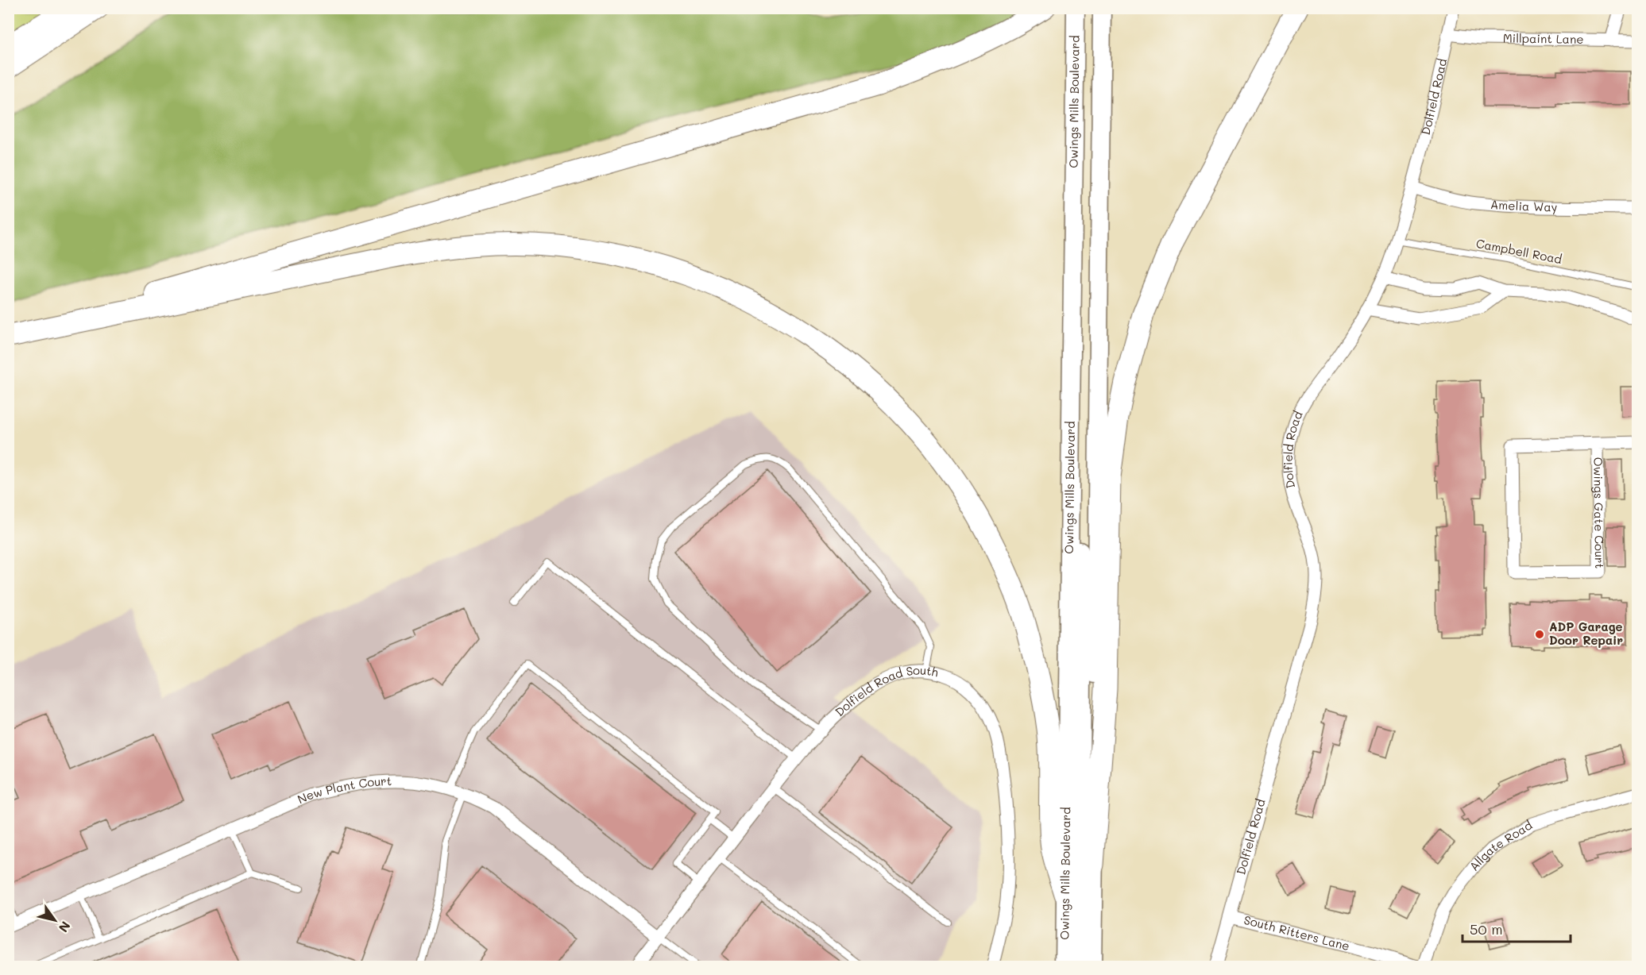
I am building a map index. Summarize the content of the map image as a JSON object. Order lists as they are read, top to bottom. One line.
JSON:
{"streets":{"main road":["Owings Mills Boulevard"],"street":["Millpaint Lane","Dolfield Road","Amelia Way","Owings Gate Court","Dolfield Road South","New Plant Court","Allgate Road","South Ritters Lane"],"lane":["Campbell Road"]},"crossings":[["Millpaint Lane","Dolfield Road"],["Dolfield Road","Amelia Way"],["Dolfield Road","Campbell Road"],["Dolfield Road","South Ritters Lane"],["Dolfield Road South","New Plant Court"]],"places":["ADP Garage Door Repair"],"scale_bar":"50 m","north":"bottom right"}
